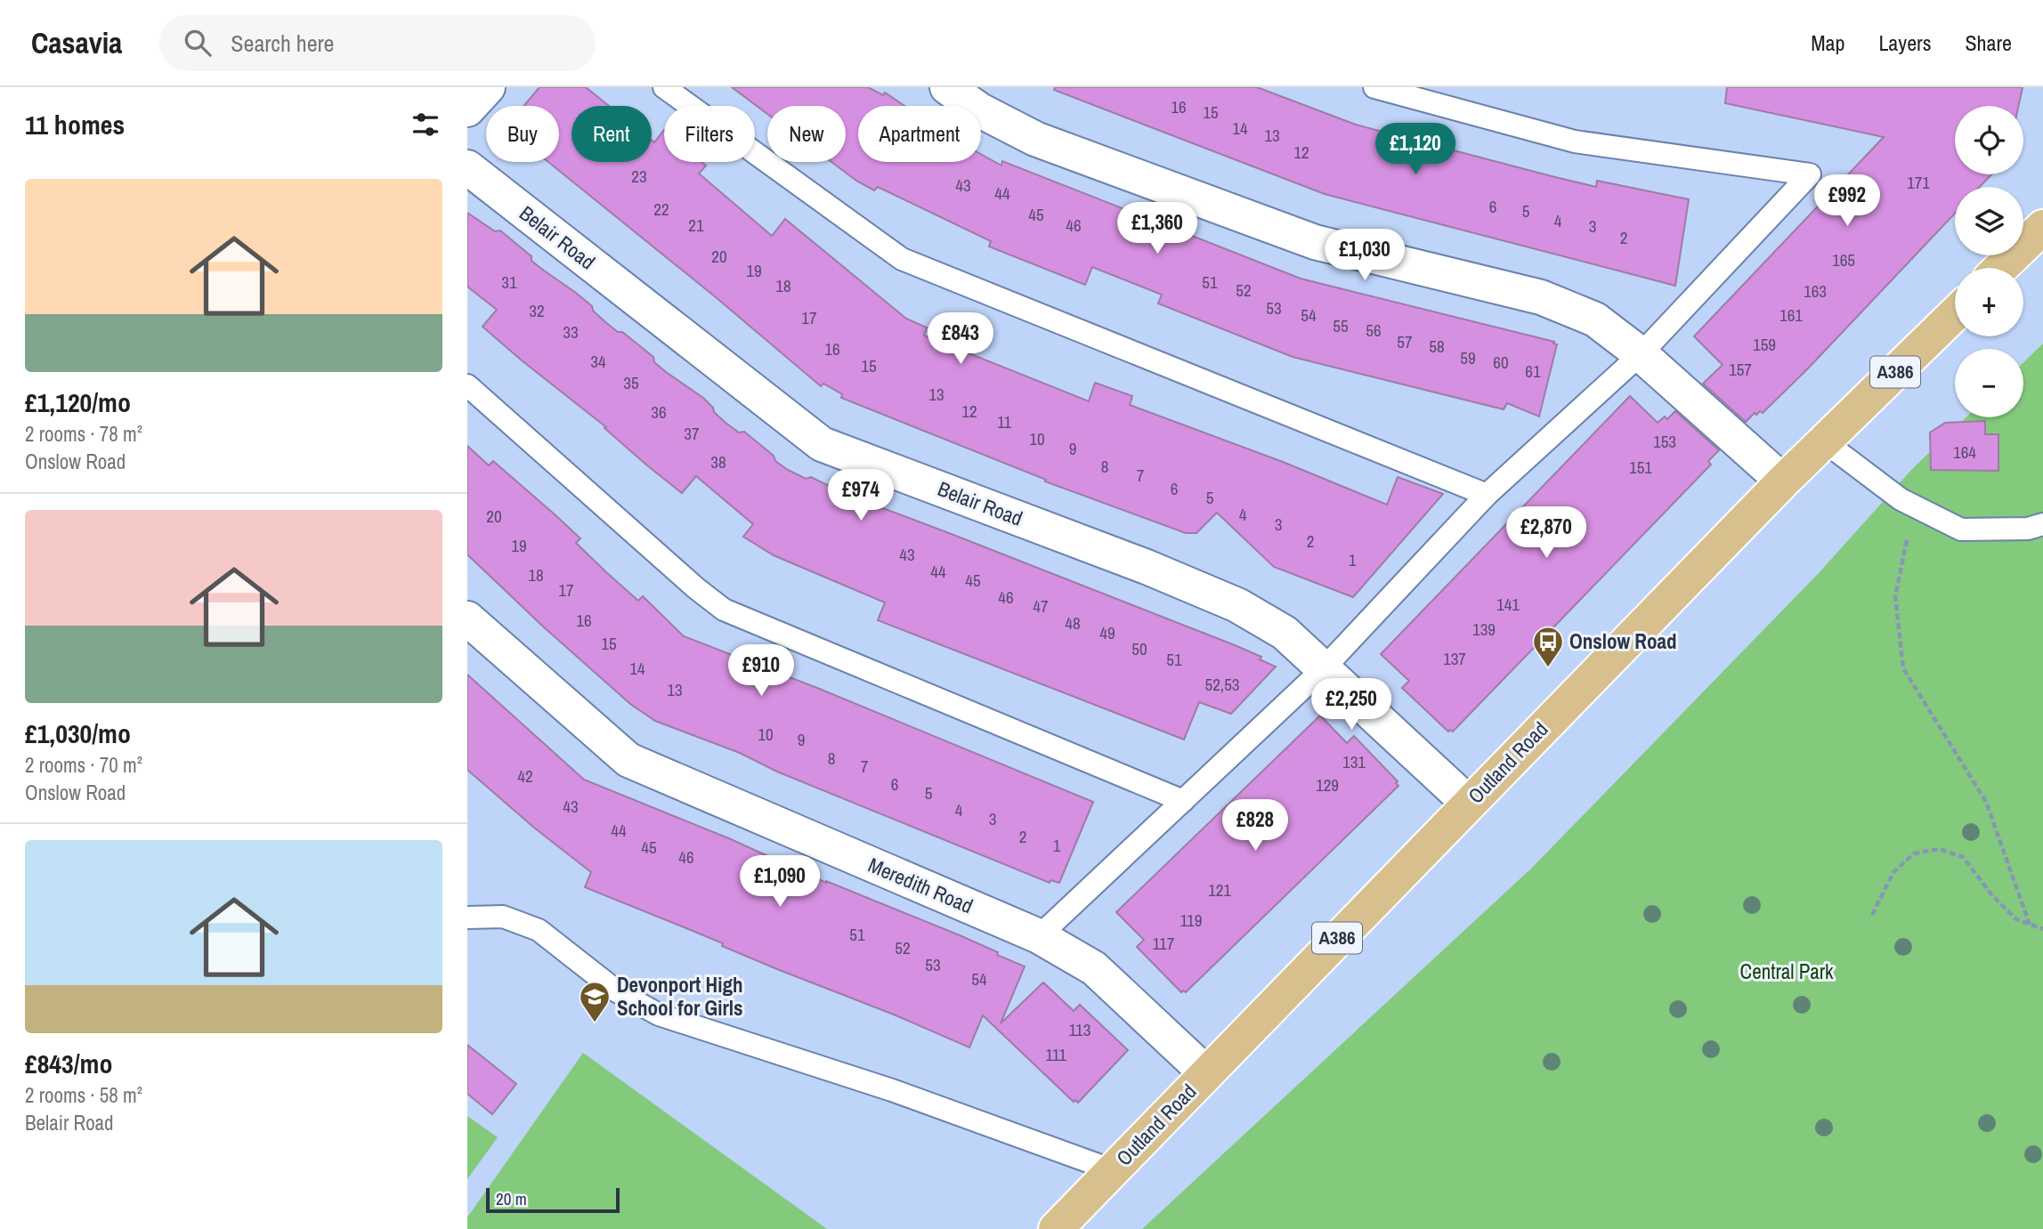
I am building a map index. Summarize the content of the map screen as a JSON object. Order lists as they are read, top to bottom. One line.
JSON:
{"streets":{"main road":["A386","Outland Road"],"street":["Belair Road","Meredith Road"]},"crossings":[["Belair Road","Outland Road"],["Outland Road","Meredith Road"]],"parks":["Central Park"],"places":{"bus stop":["Onslow Road"],"school or university":["Devonport High School for Girls"]},"house_numbers":["16","15","14","13","12","23","171","43","44","6","22","5","45","4","21","46","3","2","20","165","19","31","51","18","52","163","53","32","54","161","17","55","56","33","57","159","58","16","59","34","60","15","157","61","35","13","12","36","11","37","10","153","9","164","38","8","151","7","6","5","4","20","3","2","19","43","1","44","18","45","17","46","141","47","16","48","139","49","15","50","137","51","14","52,53","13","10","9","8","131","7","42","6","129","5","43","4","3","44","2","1","45","46","121","119","51","117","52","53","54","113","111"],"scale_bar":"20 m","page":{"header":"Casavia","search":"Search here","nav":["Map","Layers","Share"],"heading":"11 homes","map_buttons":["+","−"],"chip":["Buy","Rent","Filters","New","Apartment"],"price":["£1,120","£992","£1,360","£1,030","£843","£974","£2,870","£910","£2,250","£828","£1,090"],"list":[{"name":"£1,120/mo","note":"2 rooms · 78 m² · Onslow Road"},{"name":"£1,030/mo","note":"2 rooms · 70 m² · Onslow Road"},{"name":"£843/mo","note":"2 rooms · 58 m² · Belair Road"}],"scale":"20 m"}}
